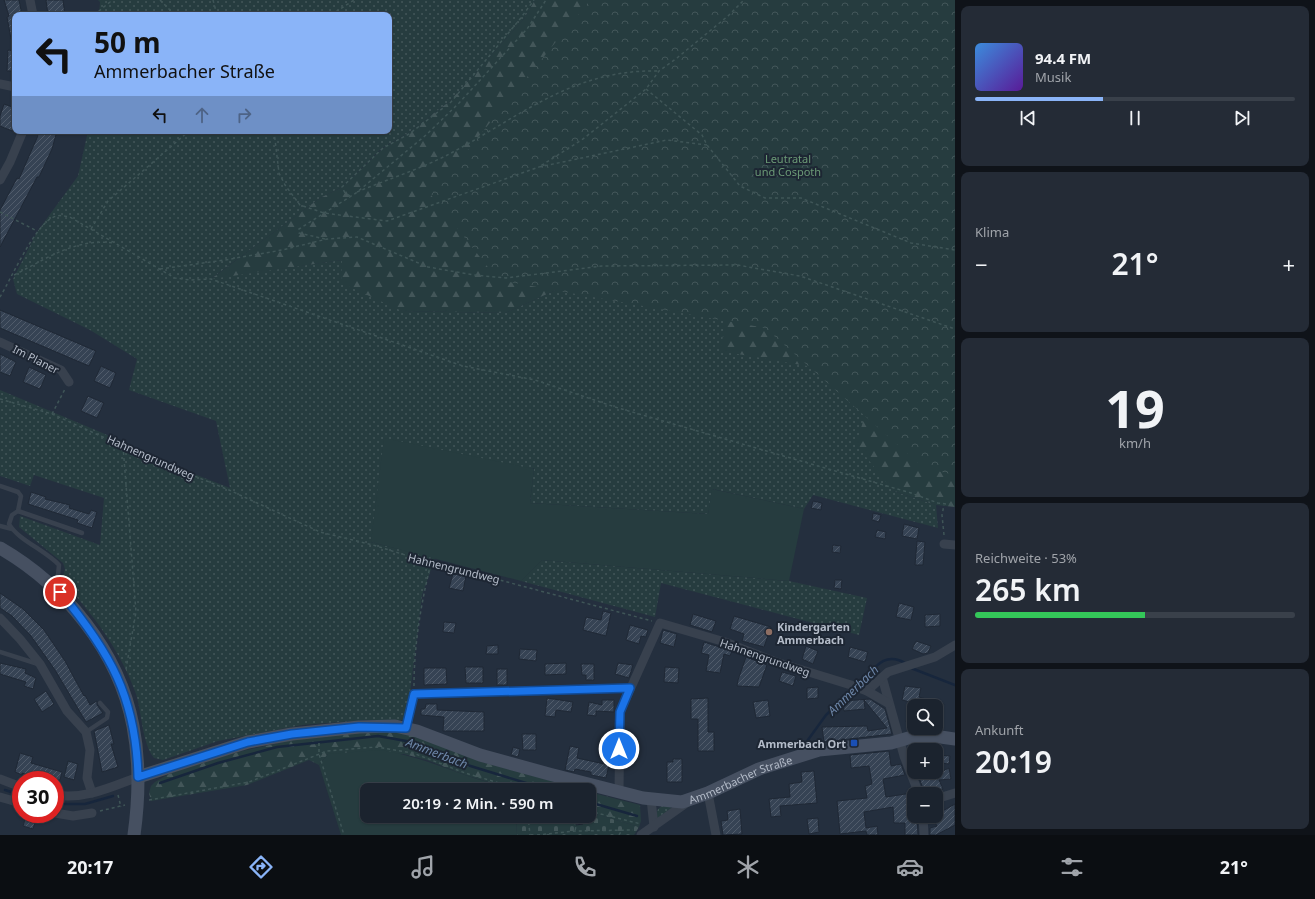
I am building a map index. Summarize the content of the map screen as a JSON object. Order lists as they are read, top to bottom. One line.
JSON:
{"streets":{"main road":["Ammerbacher Straße"],"street":["Im Planer","Hahnengrundweg"]},"water":["Ammerbach"],"parks":["Leutratal und Cospoth"],"places":{"other":["Kindergarten Ammerbach"],"transit":["Ammerbach Ort"]},"page":{"turn":["50 m","Ammerbacher Straße"],"song":["94.4 FM","Musik"],"tile":["Klima",["19","km/h"],["Reichweite · 53%","265 km"],["Ankunft","20:19"]],"heat":["−","21°","+"],"map_buttons":["+","−"],"limit":"30","trip":"20:19 · 2 Min. · 590 m","tabs":["20:17","21°"]}}
